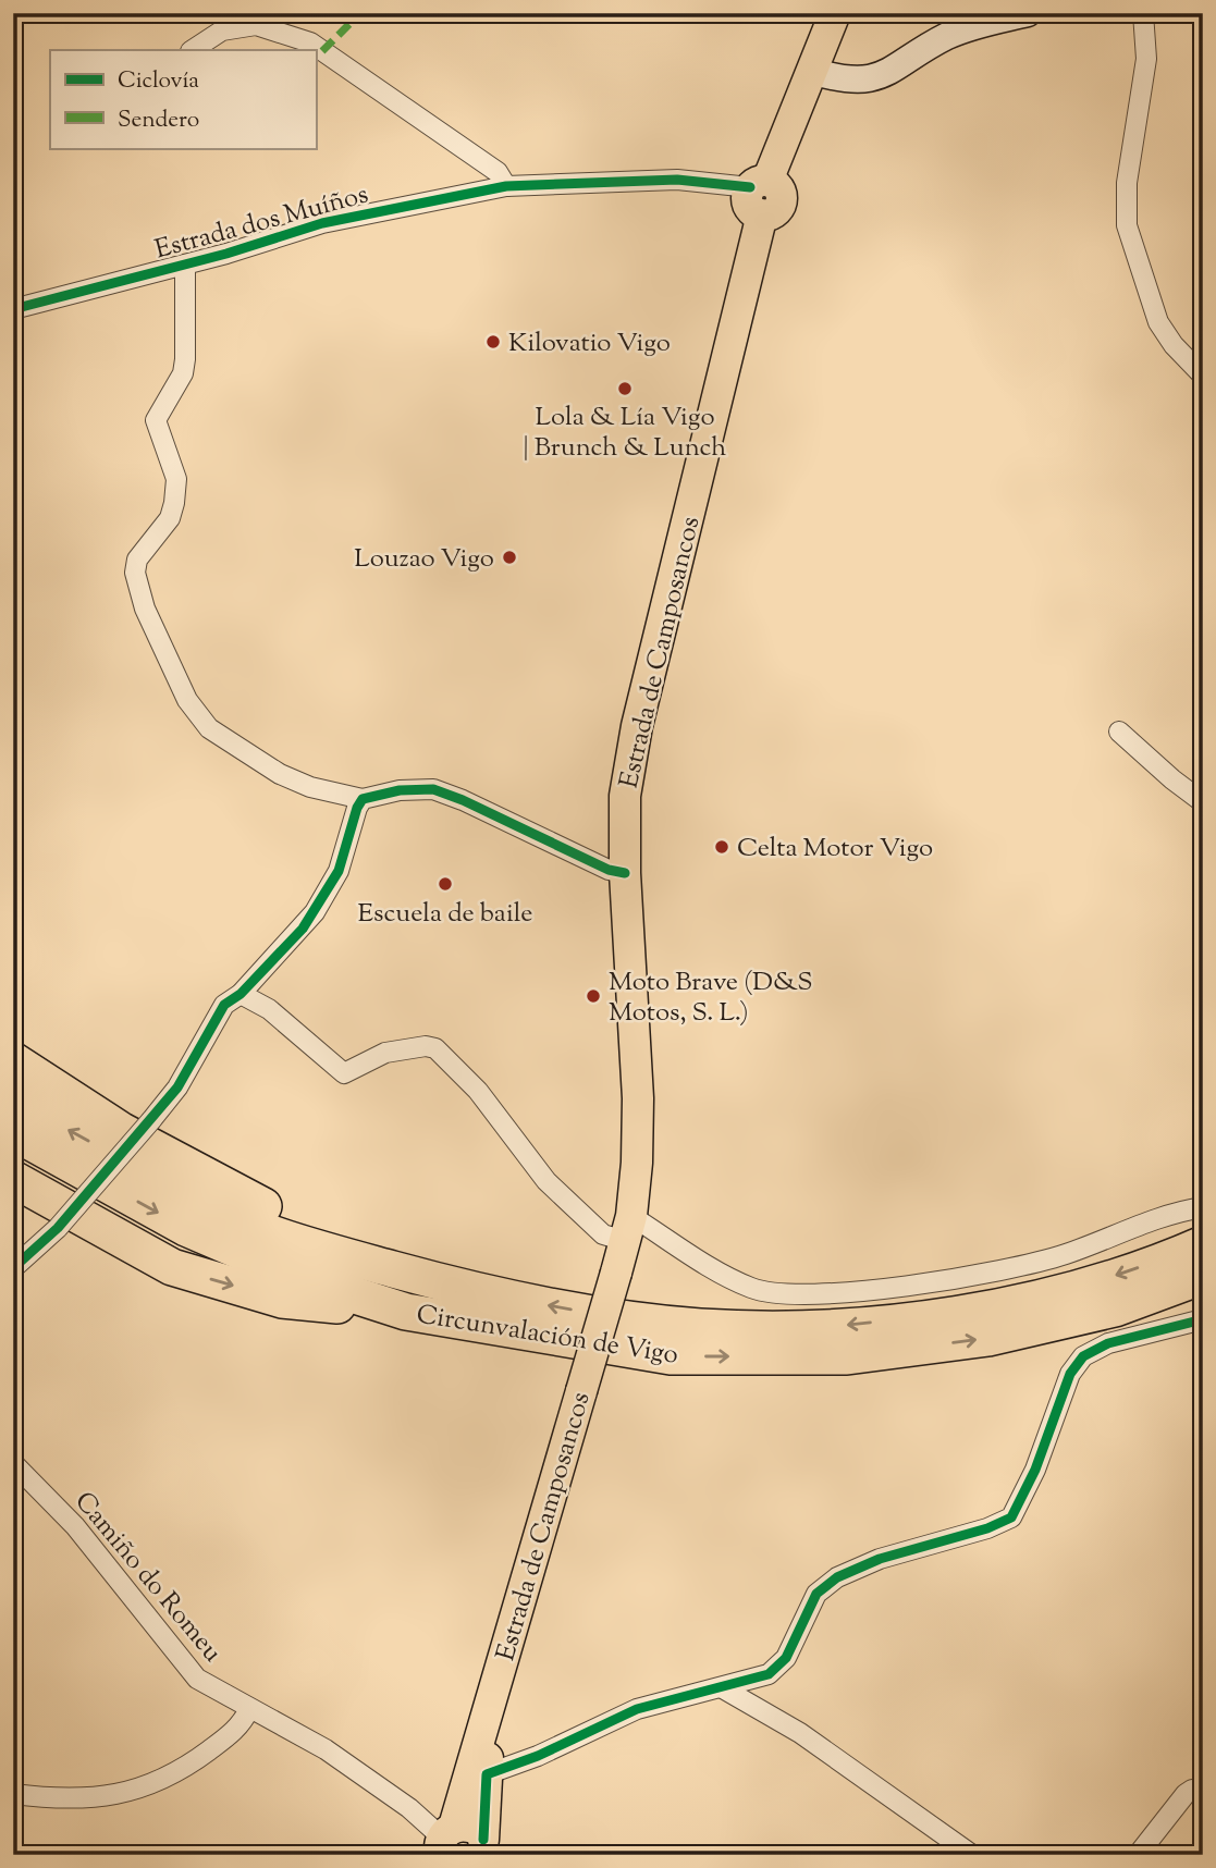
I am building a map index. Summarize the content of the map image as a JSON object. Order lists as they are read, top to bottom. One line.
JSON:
{"streets":{"highway":["Circunvalación de Vigo"],"main road":["Estrada de Camposancos"],"street":["Estrada dos Muíños","Camiño do Romeu"]},"crossings":[["Estrada dos Muíños","Estrada de Camposancos"],["Estrada de Camposancos","Camiño do Romeu"]],"places":["Kilovatio Vigo","Lola & Lía Vigo | Brunch & Lunch","Louzao Vigo","Celta Motor Vigo","Escuela de baile","Moto Brave (D&S Motos, S. L.)"],"legend":["Ciclovía","Sendero"]}
